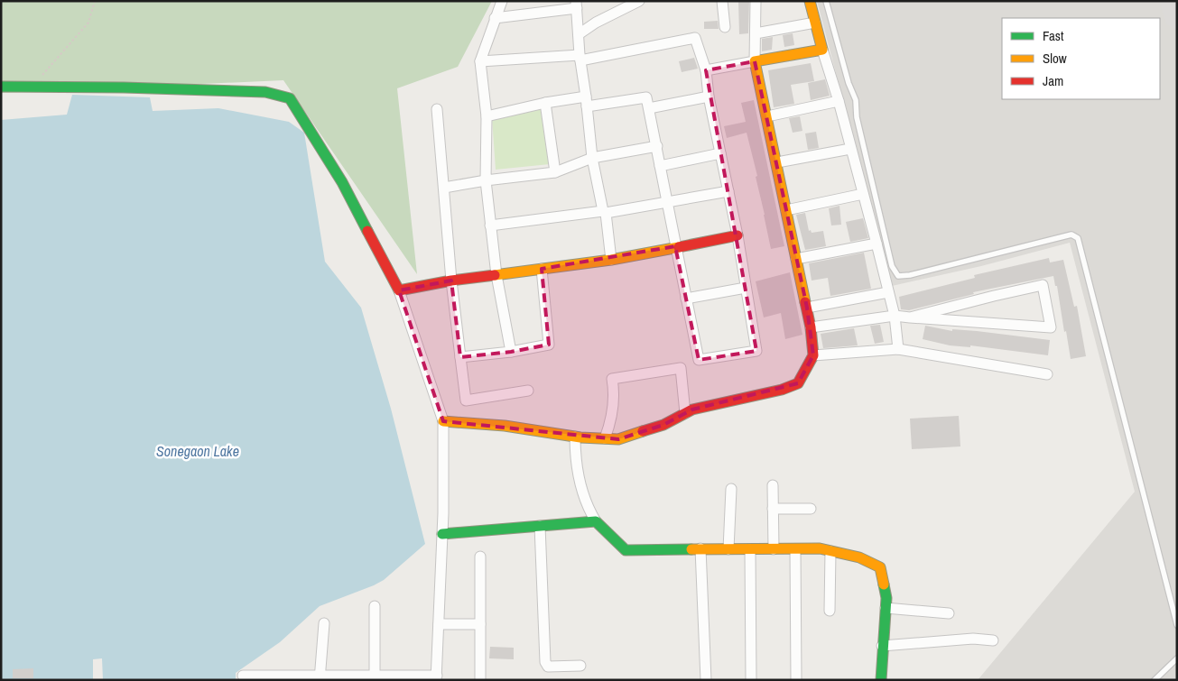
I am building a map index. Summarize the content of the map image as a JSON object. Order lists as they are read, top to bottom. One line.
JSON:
{"water":["Sonegaon Lake"],"legend":["Fast","Slow","Jam"]}
